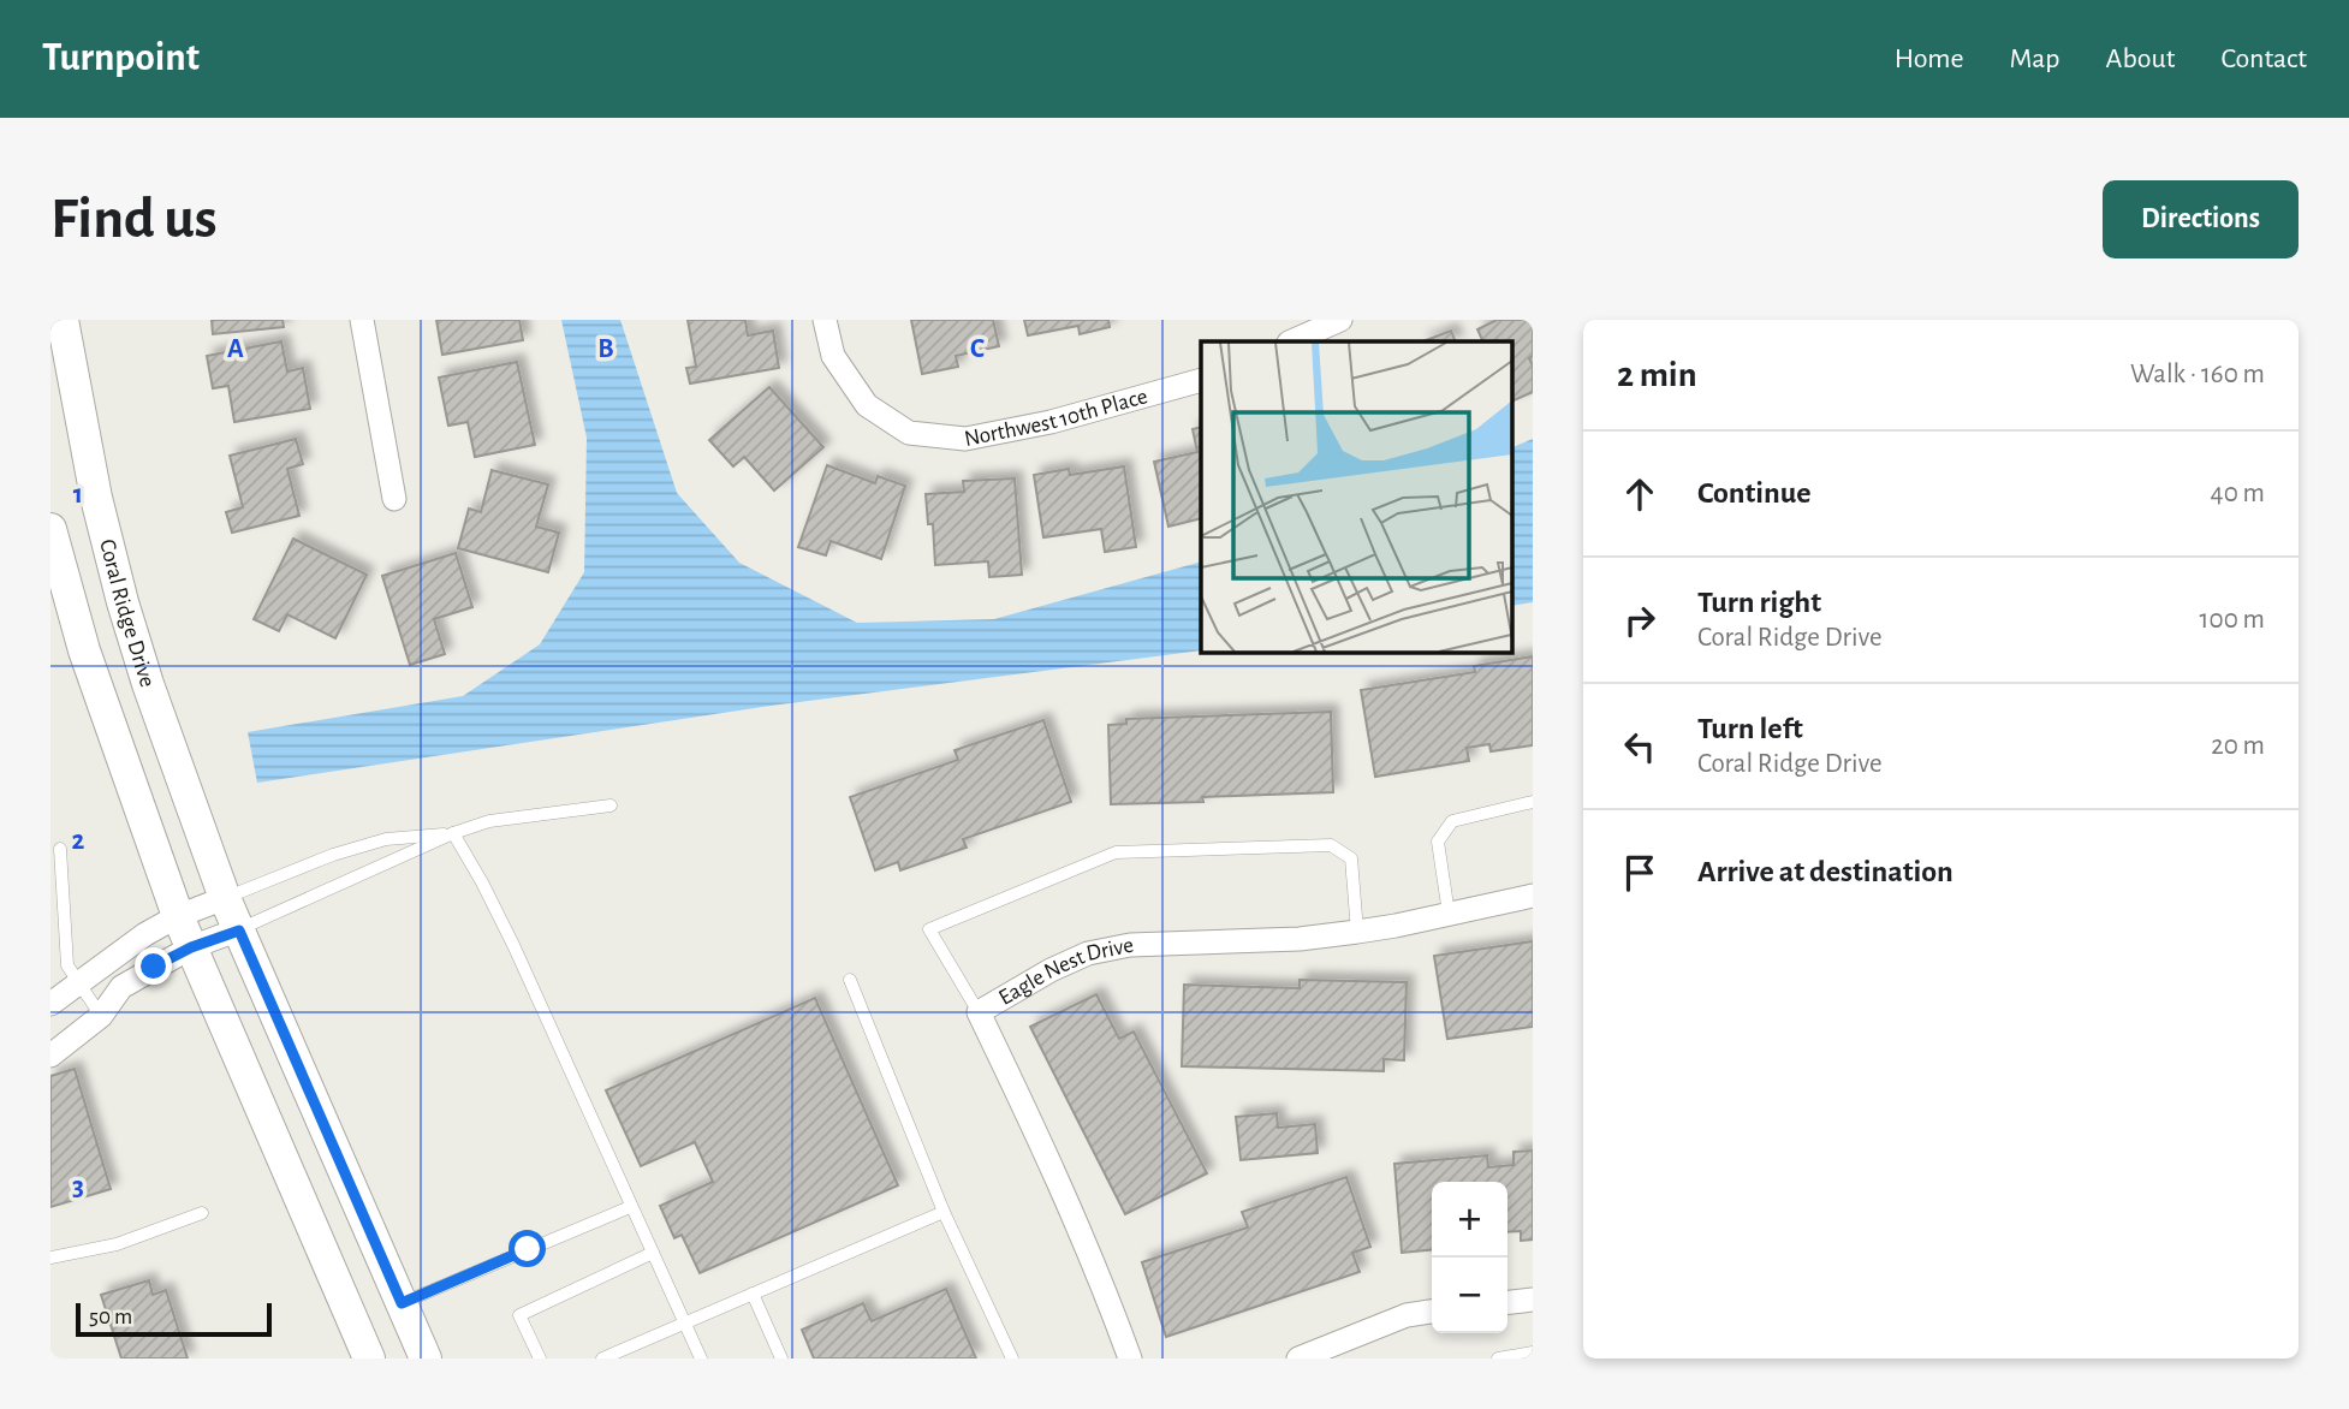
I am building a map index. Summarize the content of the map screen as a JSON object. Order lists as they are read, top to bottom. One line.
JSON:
{"streets":{"main road":["Coral Ridge Drive"],"street":["Northwest 10th Place","Eagle Nest Drive"]},"scale_bar":"50 m","page":{"header":"Turnpoint","nav":["Home","Map","About","Contact"],"buttons":"Directions","title":"Find us","heading":["2 min","Walk · 160 m"],"list":[["Continue","40 m"],["Turn right","Coral Ridge Drive","100 m"],["Turn left","Coral Ridge Drive","20 m"],"Arrive at destination"],"map_buttons":["+","−"],"scale":"50 m"},"grid":{"columns":["A","B","C"],"rows":["1","2","3"]}}
